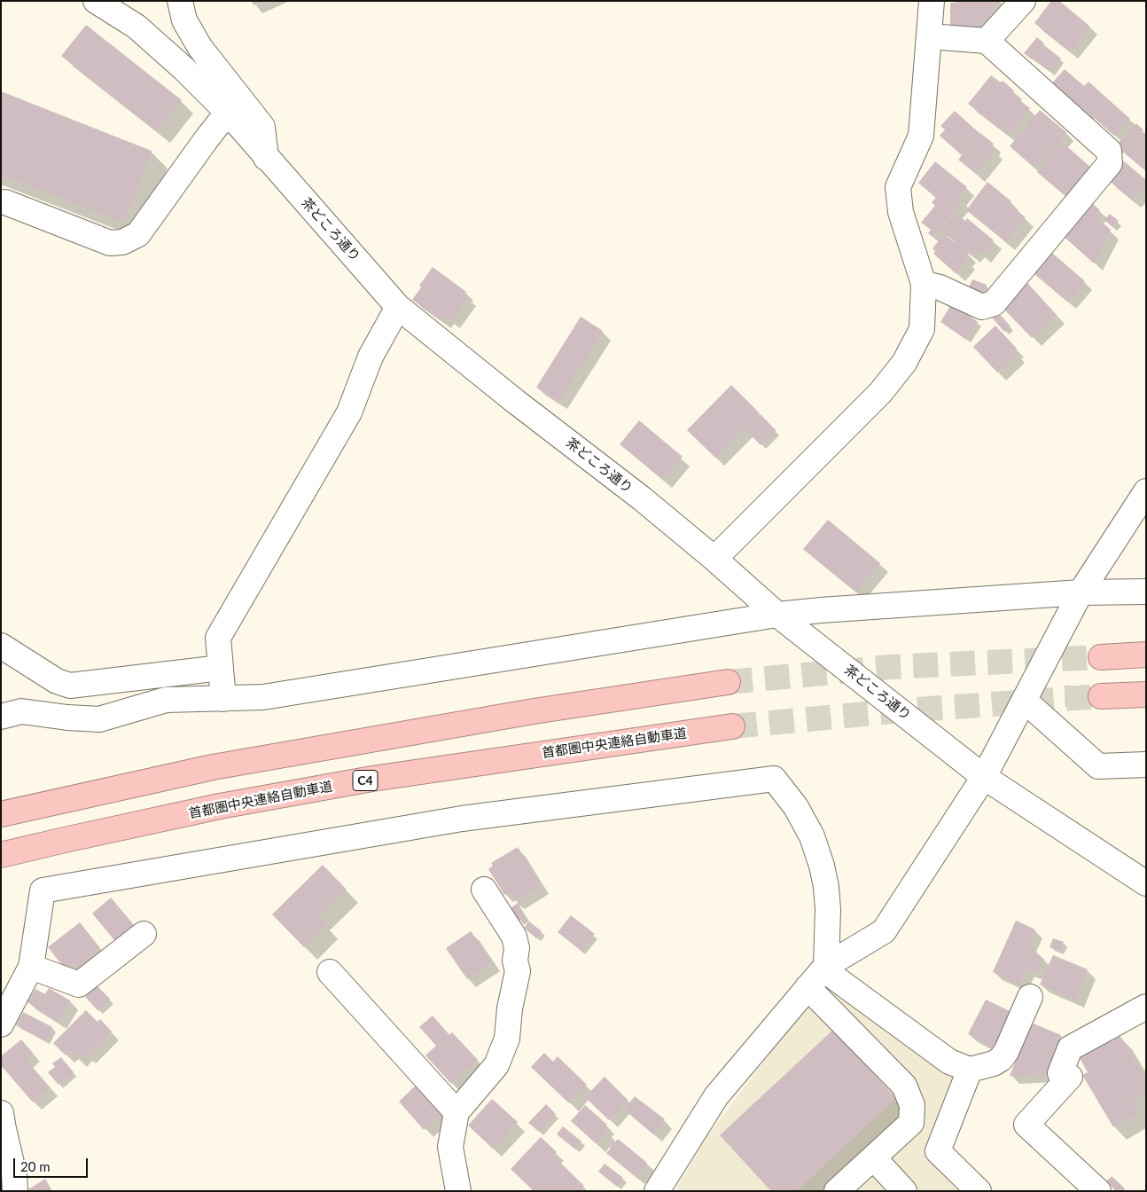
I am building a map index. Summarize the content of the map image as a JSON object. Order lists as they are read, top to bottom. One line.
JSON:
{"streets":{"highway":["首都圏中央連絡自動車道","C4"],"street":["茶どころ通り"]},"scale_bar":"20 m"}
